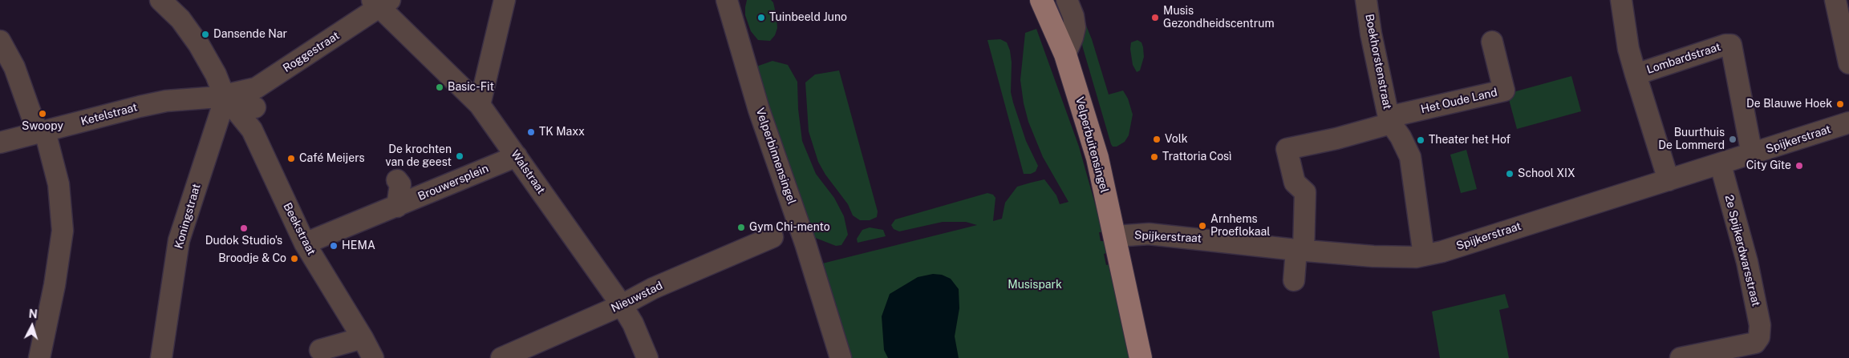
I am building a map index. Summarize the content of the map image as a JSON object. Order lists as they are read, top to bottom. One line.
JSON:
{"streets":{"main road":["Velperbuitensingel"],"street":["Roggestraat","Lombardstraat","Boekhorstenstraat","Het Oude Land","Ketelstraat","Spijkerstraat","Velperbinnensingel","Walstraat","Brouwersplein","Koningstraat","Beekstraat","2e Spijkerdwarsstraat","Nieuwstad"]},"crossings":[["Roggestraat","Ketelstraat"],["Roggestraat","Walstraat"],["Roggestraat","Koningstraat"],["Roggestraat","Beekstraat"],["Lombardstraat","Spijkerstraat"],["Boekhorstenstraat","Het Oude Land"],["Boekhorstenstraat","Spijkerstraat"],["Ketelstraat","Koningstraat"],["Ketelstraat","Beekstraat"],["Spijkerstraat","Velperbuitensingel"],["Spijkerstraat","2e Spijkerdwarsstraat"],["Walstraat","Brouwersplein"],["Walstraat","Nieuwstad"],["Brouwersplein","Beekstraat"],["Koningstraat","Beekstraat"]],"parks":["Musispark"],"places":["Tuinbeeld Juno","Musis Gezondheidscentrum","Dansende Nar","Basic-Fit","De Blauwe Hoek","Swoopy","TK Maxx","Volk","Buurthuis De Lommerd","Theater het Hof","De krochten van de geest","Trattoria Così","Café Meijers","City Gîte","School XIX","Arnhems Proeflokaal","Gym Chi-mento","Dudok Studio's","HEMA","Broodje & Co"],"north":"top"}
